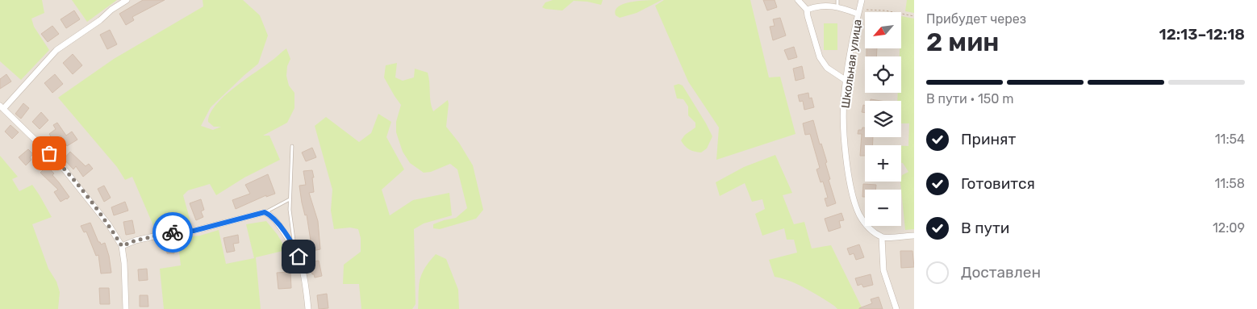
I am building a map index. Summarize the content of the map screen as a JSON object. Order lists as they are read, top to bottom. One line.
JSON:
{"streets":{"street":["Школьная улица"]},"north":"bottom left","page":{"heading":["2 мин","Прибудет через","12:13–12:18"],"map_buttons":["+","−"],"bar":"В пути · 150 m","list":[["Принят","11:54"],["Готовится","11:58"],["В пути","12:09"],"Доставлен"]}}
